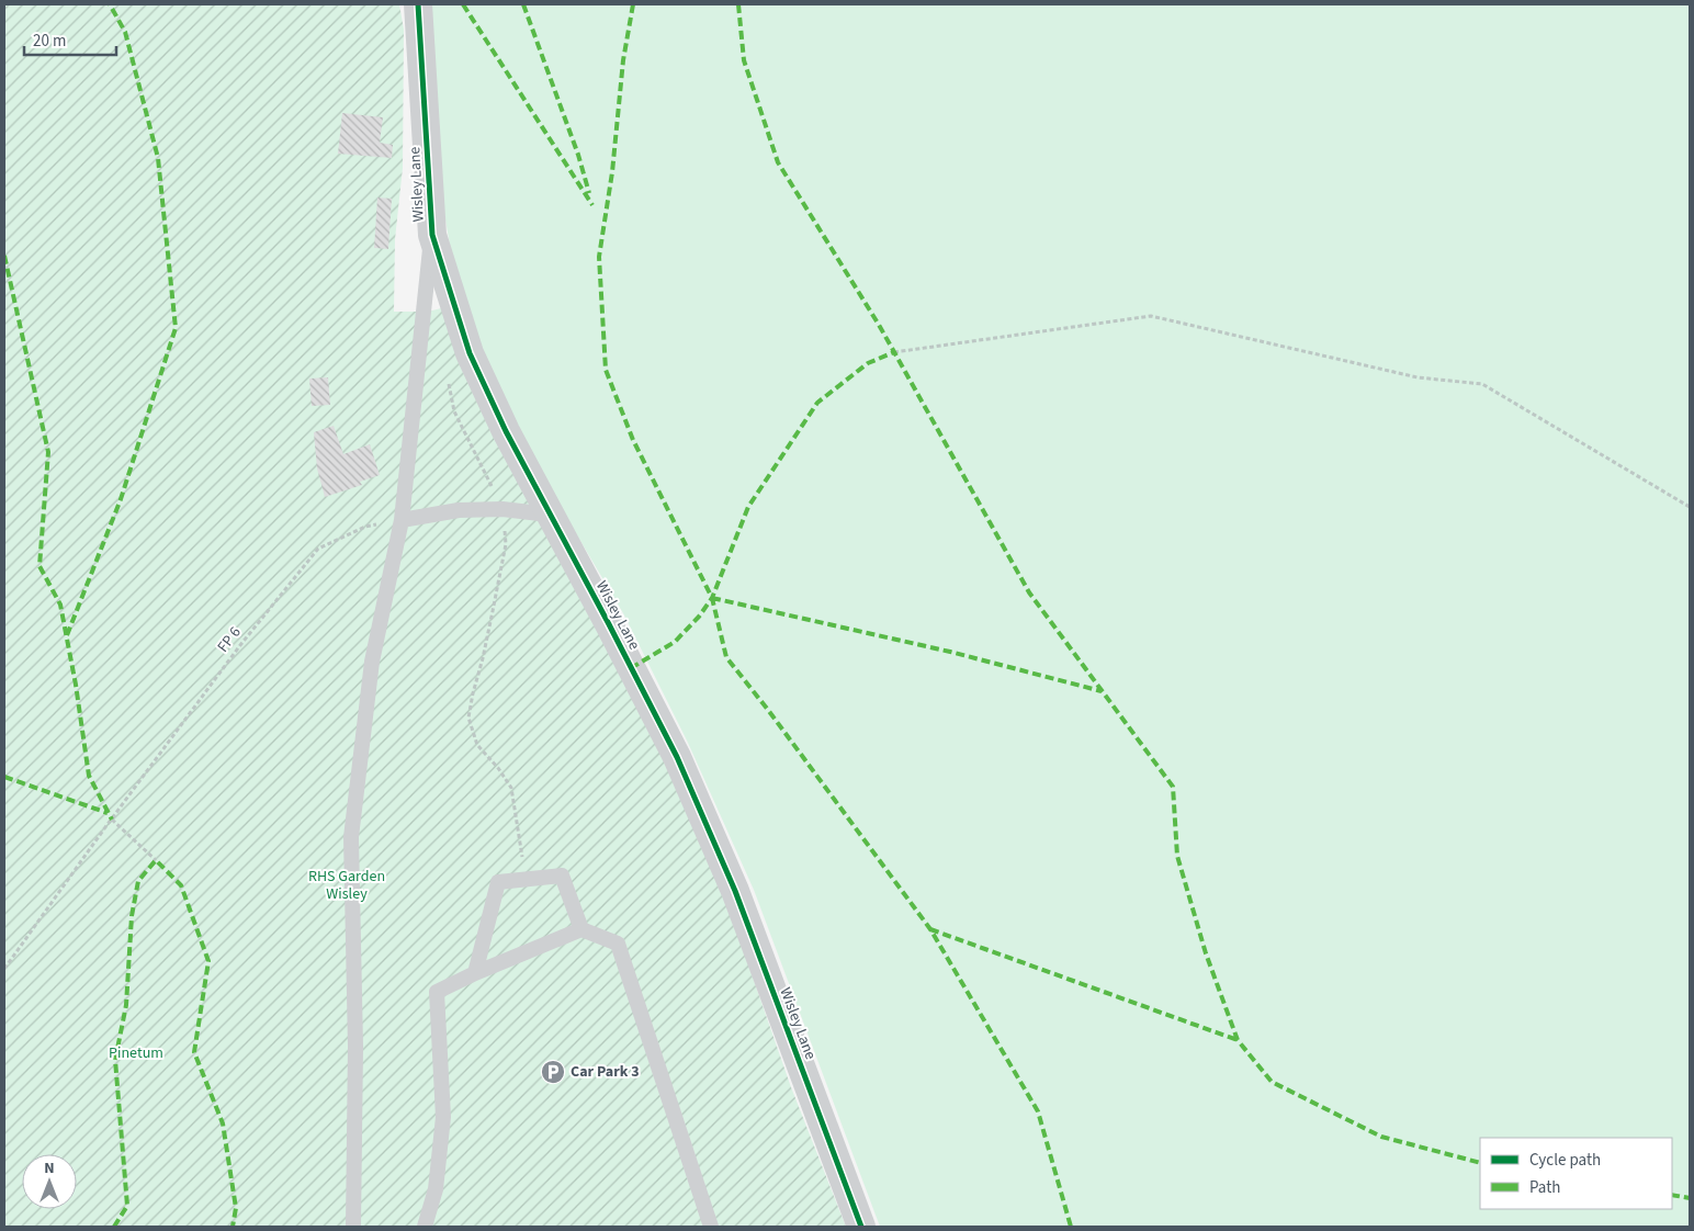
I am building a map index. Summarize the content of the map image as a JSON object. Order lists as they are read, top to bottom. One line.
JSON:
{"streets":{"street":["Wisley Lane"],"path":["FP 6"]},"parks":["RHS Garden Wisley","Pinetum"],"places":{"parking":["Car Park 3"]},"legend":["Cycle path","Path"],"scale_bar":"20 m","north":"top"}
